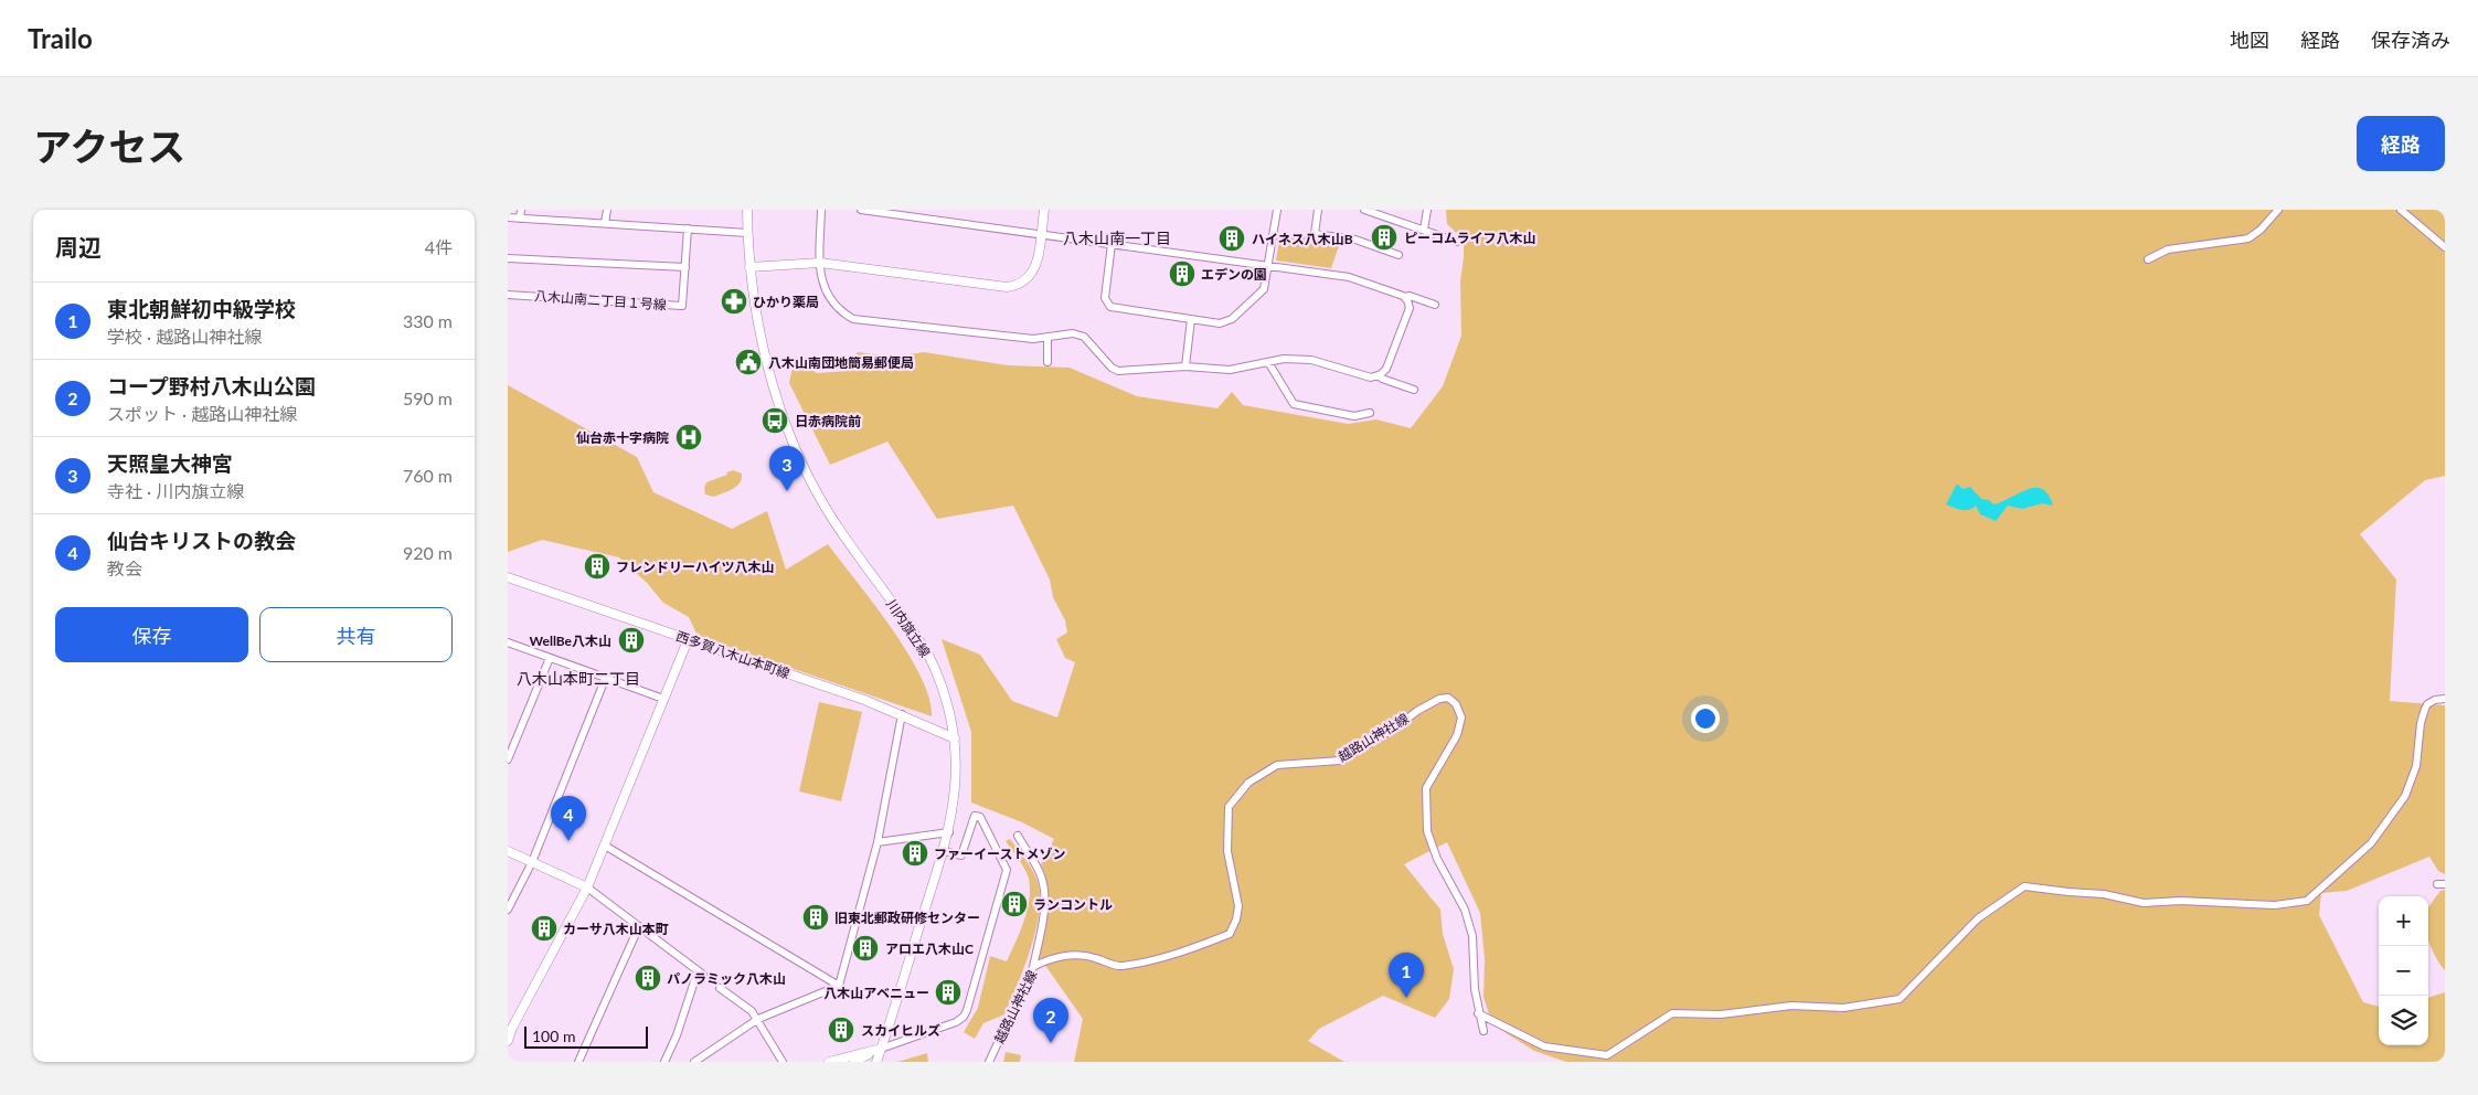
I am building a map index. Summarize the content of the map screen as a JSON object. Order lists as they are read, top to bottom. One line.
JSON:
{"streets":{"street":["八木山南二丁目１号線","川内旗立線","西多賀八木山本町線","越路山神社線"]},"crossings":[["川内旗立線","西多賀八木山本町線"]],"districts":["八木山南一丁目","八木山本町二丁目"],"places":{"building":["ピーコムライフ八木山","ハイネス八木山B","エデンの園","フレンドリーハイツ八木山","WellBe八木山","ファーイーストメゾン","ランコントル","旧東北郵政研修センター","カーサ八木山本町","アロエ八木山C","パノラミック八木山","八木山アベニュー","スカイヒルズ"],"pharmacy":["ひかり薬局"],"public building":["八木山南団地簡易郵便局"],"bus stop":["日赤病院前"],"hospital":["仙台赤十字病院"]},"scale_bar":"100 m","page":{"header":"Trailo","nav":["地図","経路","保存済み"],"title":"アクセス","buttons":["経路",["保存","共有"]],"heading":["周辺","4件"],"list":[{"mark":"1","name":"東北朝鮮初中級学校","note":"学校 · 越路山神社線","value":"330 m"},{"mark":"2","name":"コープ野村八木山公園","note":"スポット · 越路山神社線","value":"590 m"},{"mark":"3","name":"天照皇大神宮","note":"寺社 · 川内旗立線","value":"760 m"},{"mark":"4","name":"仙台キリストの教会","note":"教会","value":"920 m"}],"pins":["3","4","1","2"],"map_buttons":["+","−"],"scale":"100 m"}}
